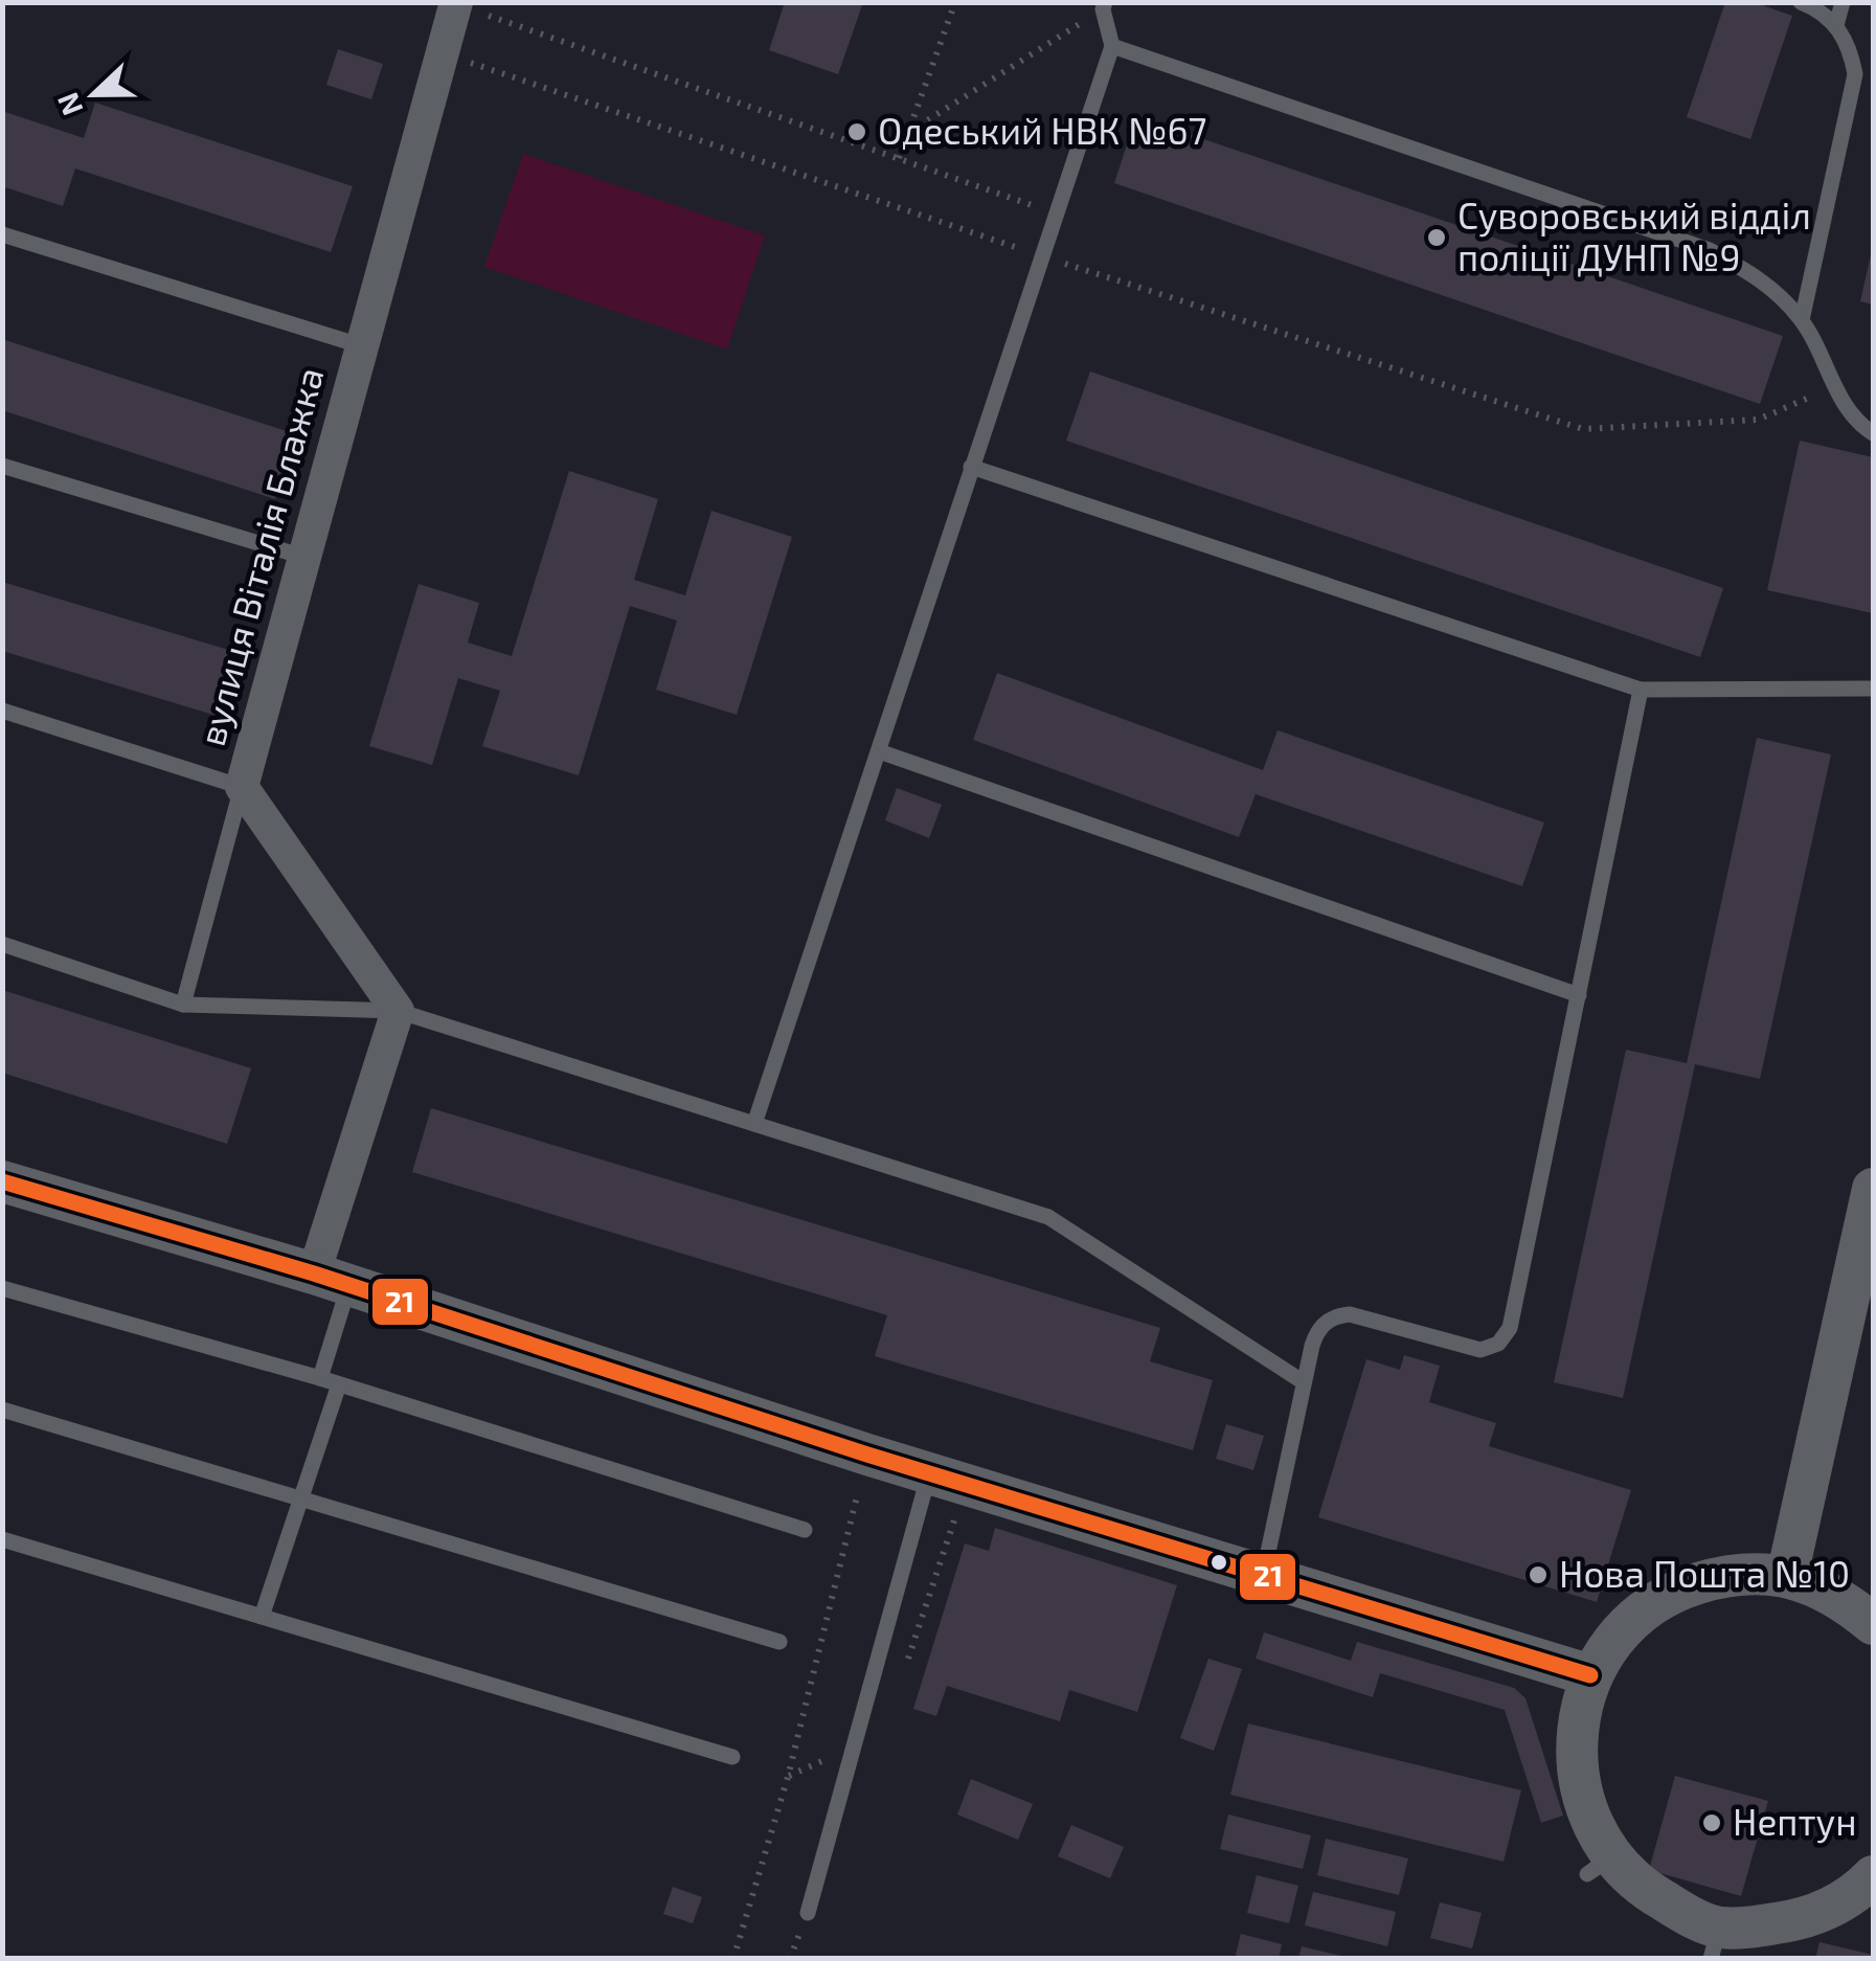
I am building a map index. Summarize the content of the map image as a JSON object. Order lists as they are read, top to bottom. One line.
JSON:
{"streets":{"street":["вулиця Віталія Блажка"]},"places":["Одеський НВК №67","Суворовський відділ поліції ДУНП №9","Нова Пошта №10","Нептун"],"lines":["transit line 21"],"north":"left"}
